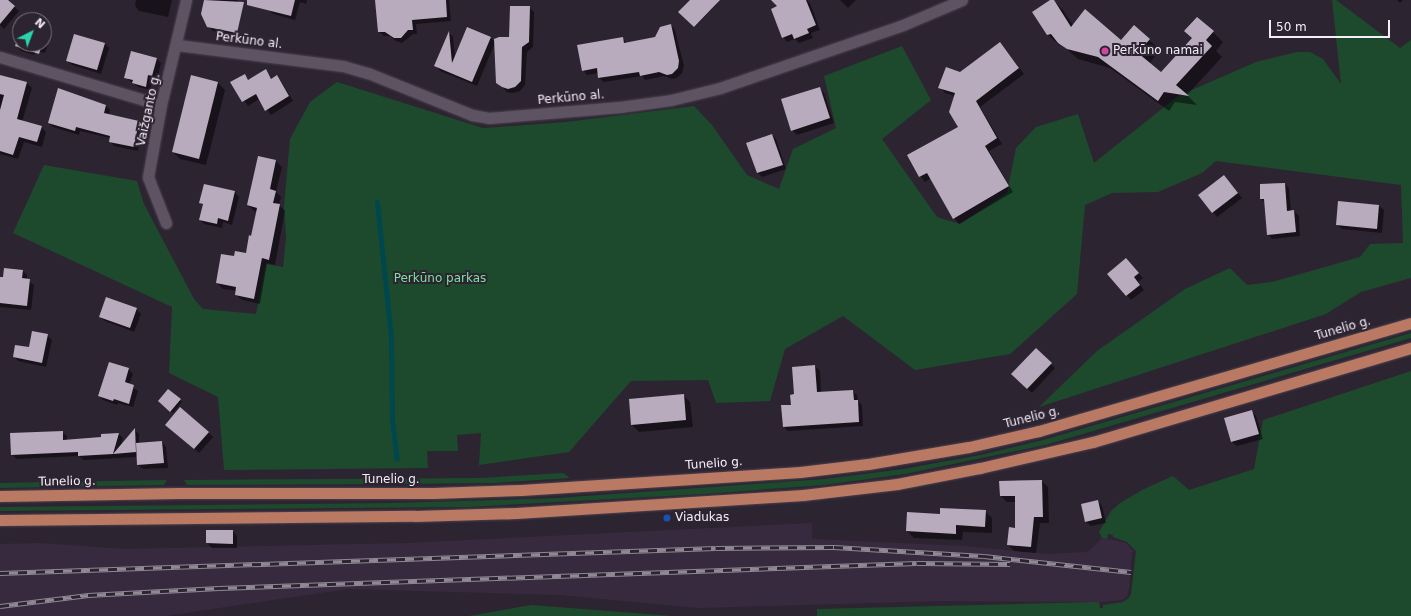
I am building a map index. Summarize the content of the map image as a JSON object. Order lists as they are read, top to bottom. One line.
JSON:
{"streets":{"main road":["Tunelio g."],"street":["Perkūno al.","Vaižganto g."]},"crossings":[["Perkūno al.","Vaižganto g."]],"parks":["Perkūno parkas"],"places":["Perkūno namai","Viadukas"],"scale_bar":"50 m","north":"top right"}
